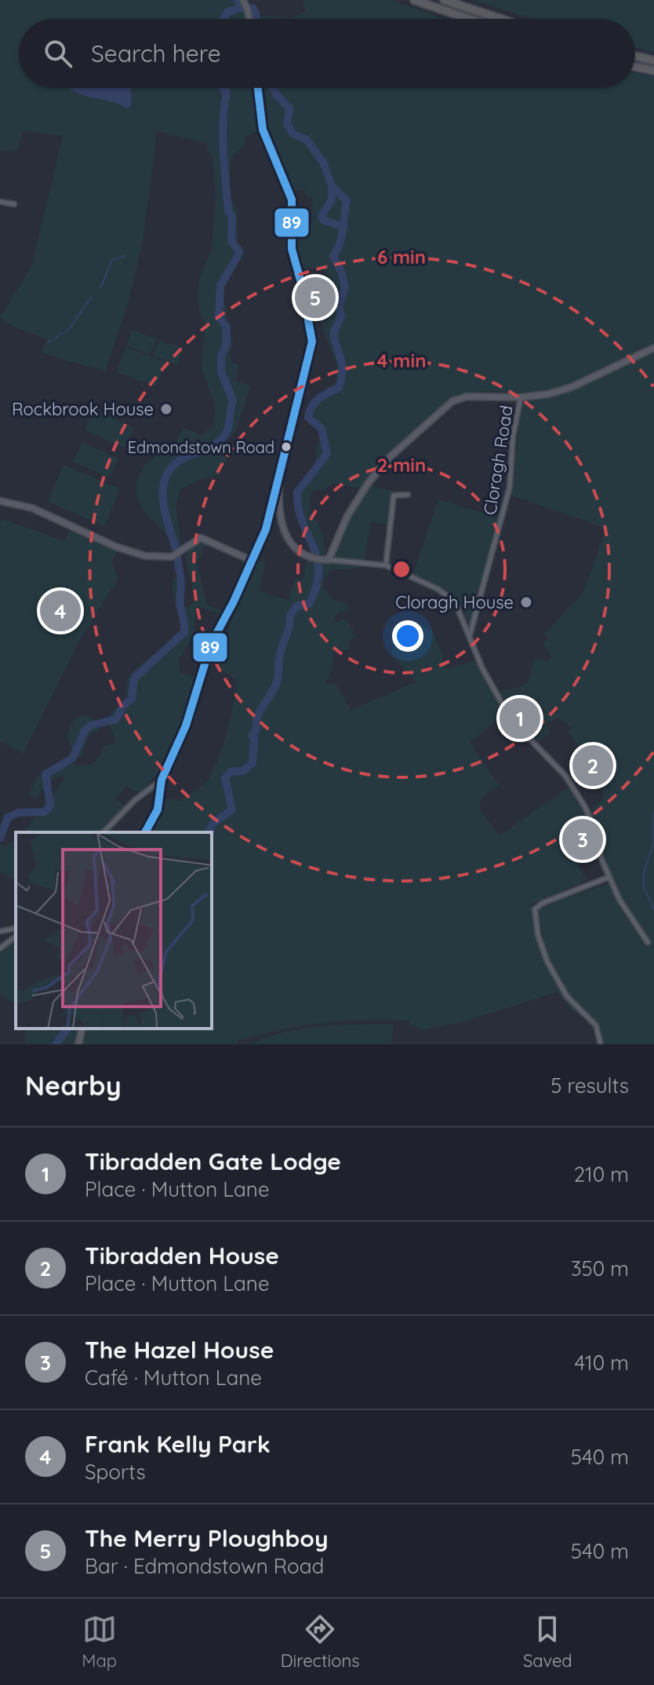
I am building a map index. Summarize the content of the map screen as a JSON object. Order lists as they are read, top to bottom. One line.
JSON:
{"streets":{"street":["Cloragh Road"]},"places":["Rockbrook House","Edmondstown Road","Cloragh House"],"lines":["transit line 89"],"page":{"search":"Search here","pins":["5","4","1","2","3"],"heading":["Nearby","5 results"],"list":[{"mark":"1","name":"Tibradden Gate Lodge","note":"Place · Mutton Lane","value":"210 m"},{"mark":"2","name":"Tibradden House","note":"Place · Mutton Lane","value":"350 m"},{"mark":"3","name":"The Hazel House","note":"Café · Mutton Lane","value":"410 m"},{"mark":"4","name":"Frank Kelly Park","note":"Sports","value":"540 m"},{"mark":"5","name":"The Merry Ploughboy","note":"Bar · Edmondstown Road","value":"540 m"}],"nav":["Map","Directions","Saved"]},"rings":["6 min","4 min","2 min"]}
